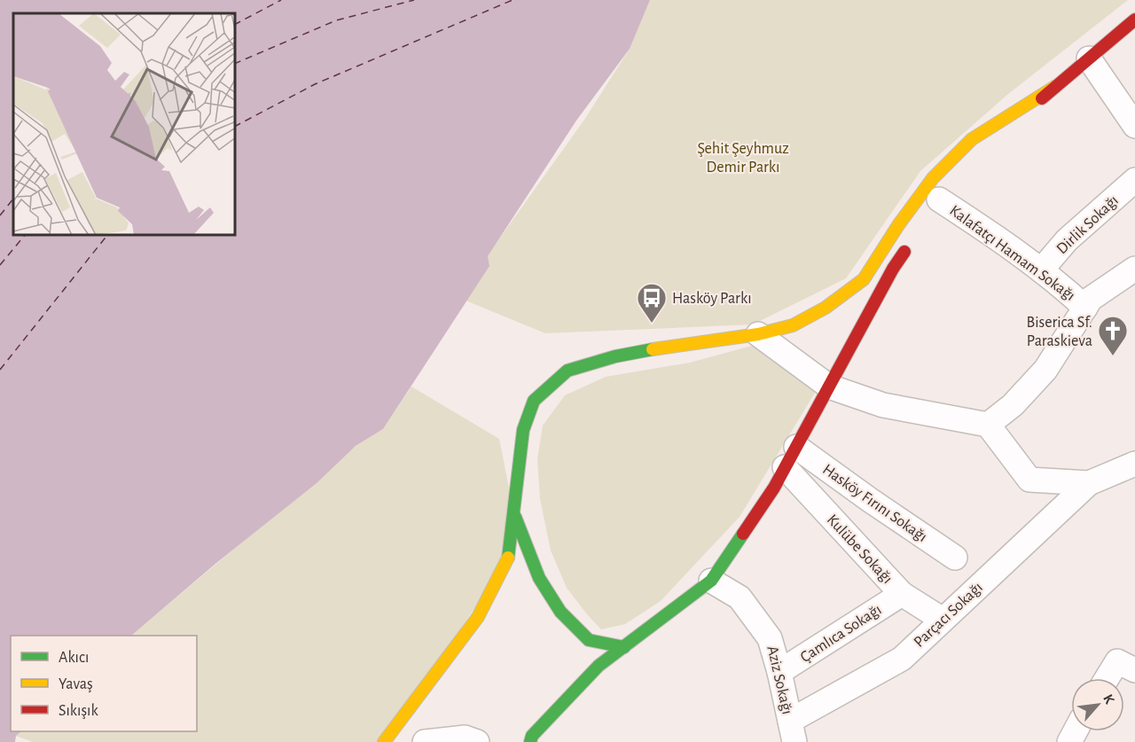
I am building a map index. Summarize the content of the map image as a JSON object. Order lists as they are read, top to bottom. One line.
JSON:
{"streets":{"street":["Dirlik Sokağı","Kalafatçı Hamam Sokağı","Hasköy Fırını Sokağı","Kulübe Sokağı","Parçacı Sokağı","Çamlıca Sokağı","Aziz Sokağı"]},"crossings":[["Dirlik Sokağı","Kalafatçı Hamam Sokağı"],["Hasköy Fırını Sokağı","Kulübe Sokağı"],["Kulübe Sokağı","Parçacı Sokağı"],["Kulübe Sokağı","Çamlıca Sokağı"],["Parçacı Sokağı","Aziz Sokağı"],["Çamlıca Sokağı","Aziz Sokağı"]],"parks":["Şehit Şeyhmuz Demir Parkı"],"places":{"bus stop":["Hasköy Parkı"],"church":["Biserica Sf. Paraskieva"]},"legend":["Akıcı","Yavaş","Sıkışık"],"north":"top right"}
